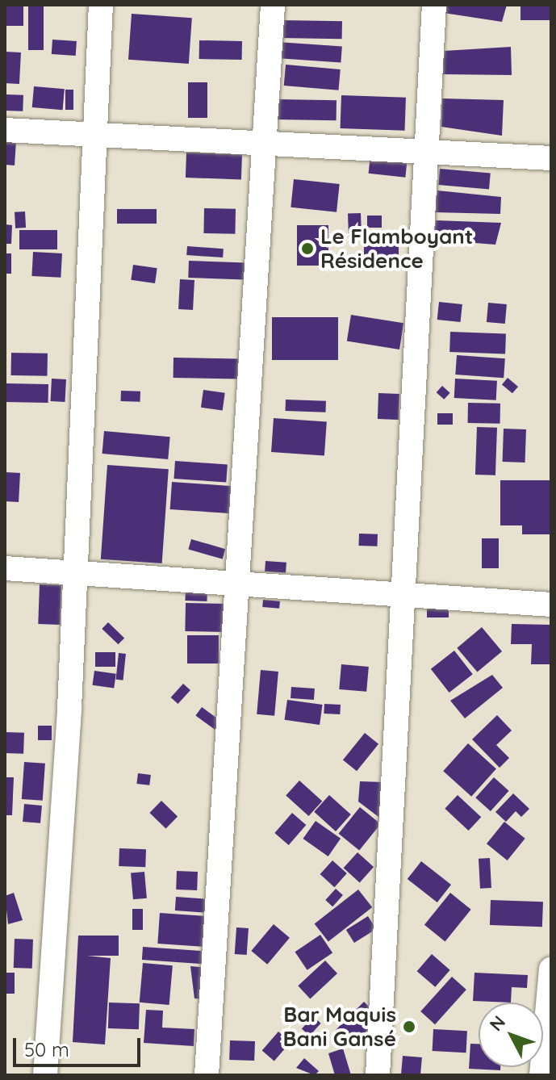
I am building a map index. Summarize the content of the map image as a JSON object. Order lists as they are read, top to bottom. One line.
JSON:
{"places":["Le Flamboyant Résidence","Bar Maquis Bani Gansé"],"scale_bar":"50 m","north":"top left"}
